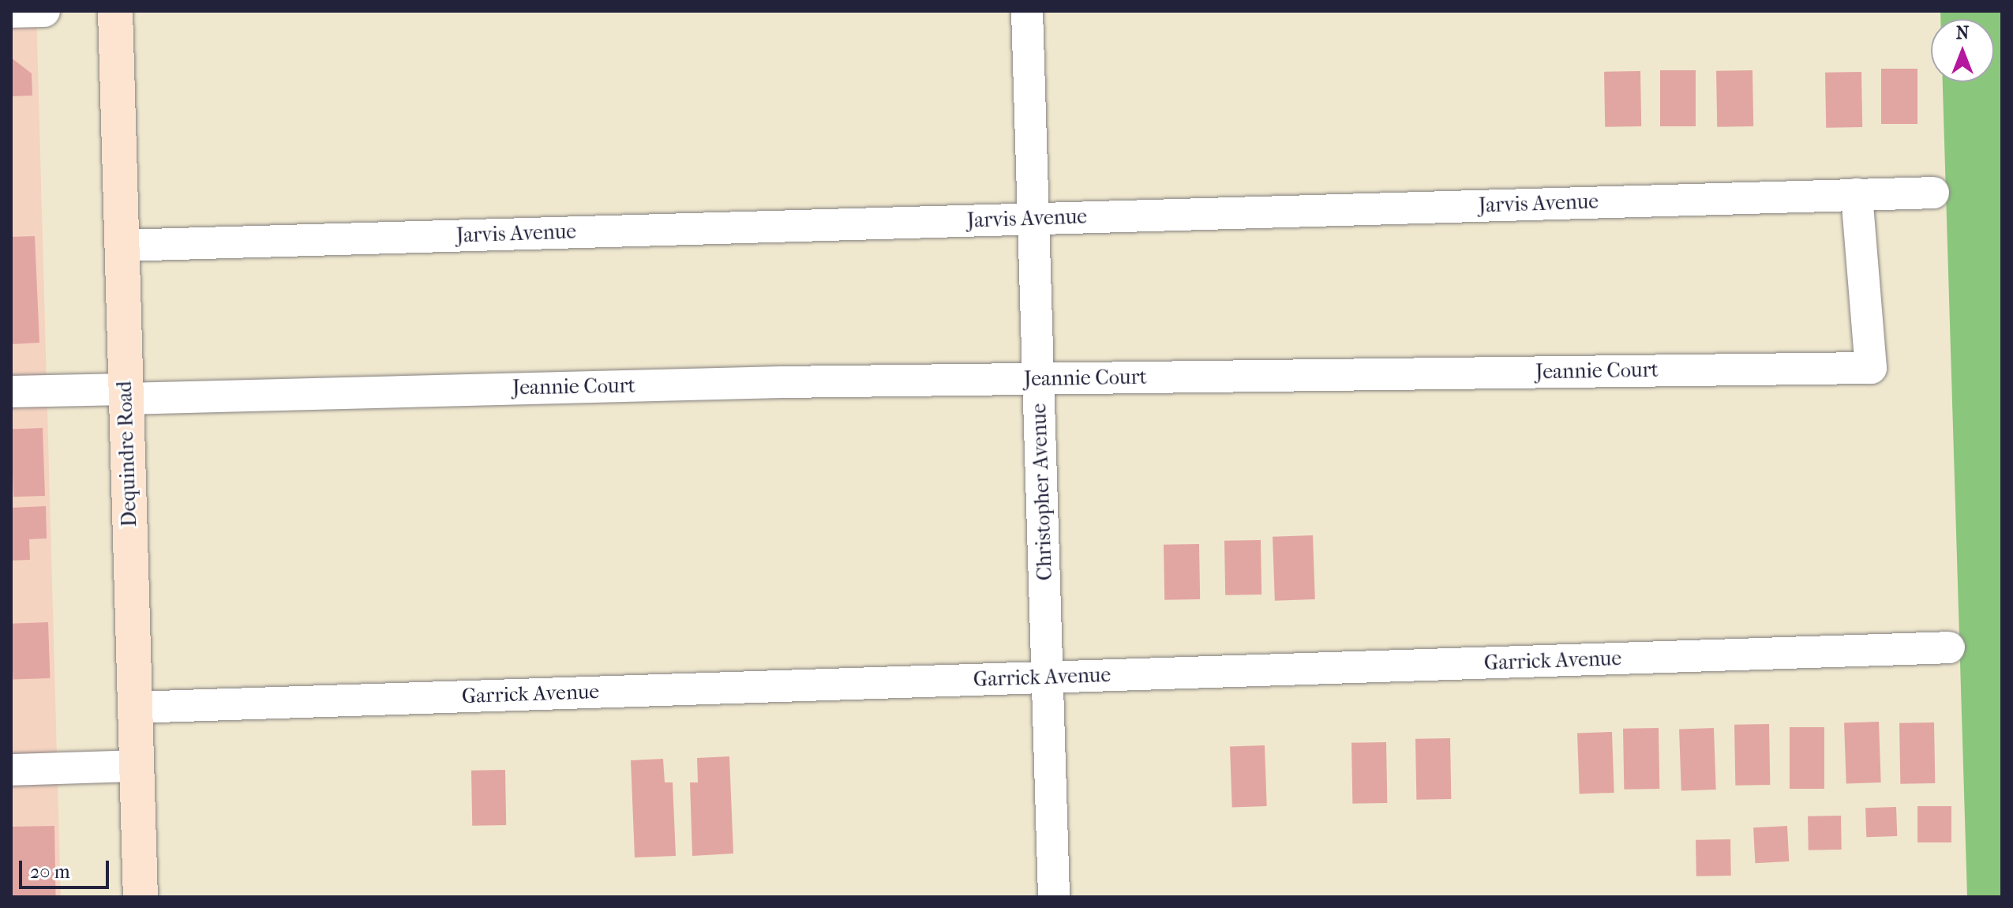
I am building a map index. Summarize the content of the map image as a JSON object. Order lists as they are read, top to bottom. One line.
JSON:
{"streets":{"main road":["Dequindre Road"],"street":["Jarvis Avenue","Jeannie Court","Christopher Avenue","Garrick Avenue"]},"crossings":[["Jarvis Avenue","Jeannie Court"],["Jarvis Avenue","Dequindre Road"],["Jarvis Avenue","Christopher Avenue"],["Jeannie Court","Dequindre Road"],["Jeannie Court","Christopher Avenue"],["Dequindre Road","Garrick Avenue"],["Christopher Avenue","Garrick Avenue"]],"scale_bar":"20 m","north":"top"}
